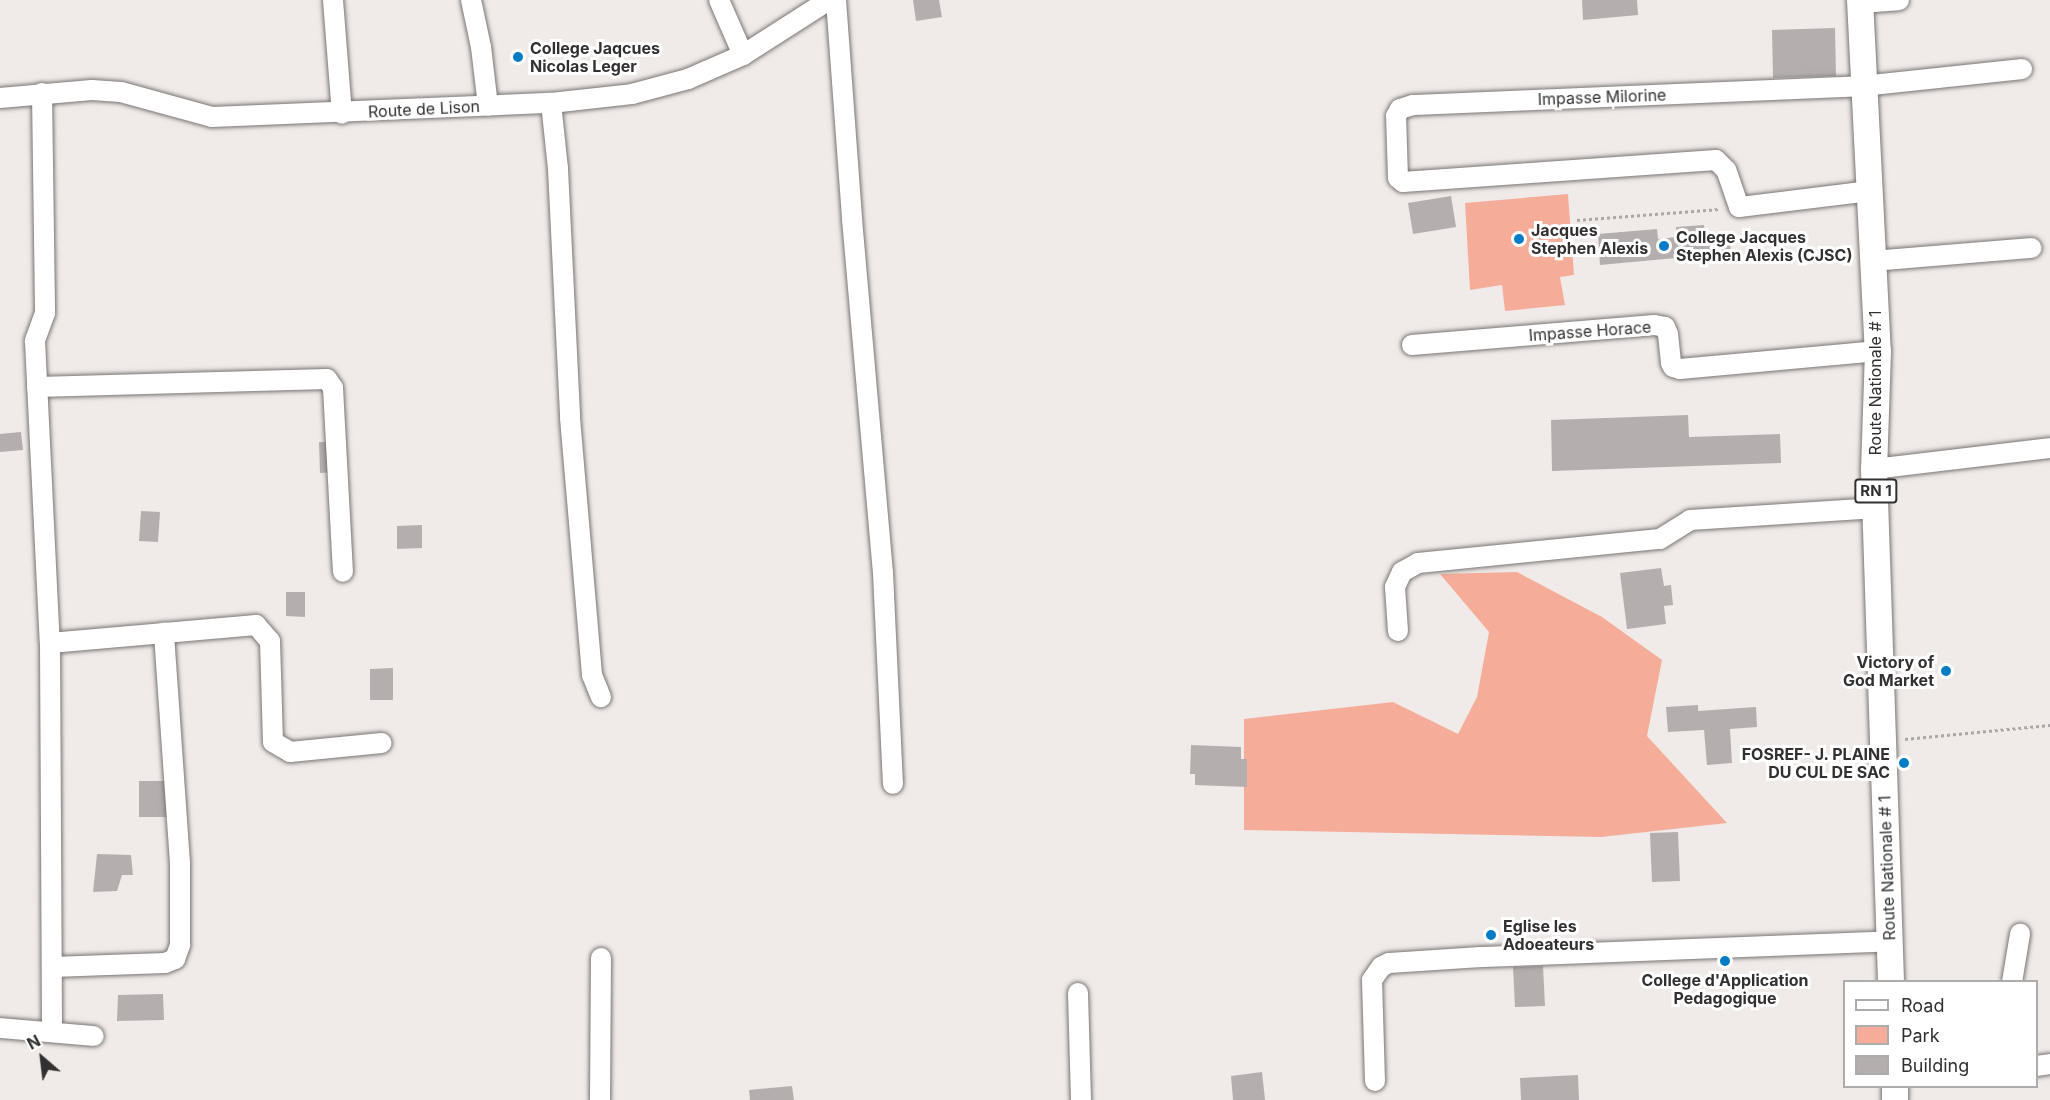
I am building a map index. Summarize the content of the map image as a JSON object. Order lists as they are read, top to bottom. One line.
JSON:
{"streets":{"main road":["Route Nationale # 1","RN 1"],"street":["Impasse Milorine","Route de Lison","Impasse Horace"]},"crossings":[["Impasse Milorine","Route Nationale # 1"],["Impasse Horace","Route Nationale # 1"]],"places":["College Jaqcues Nicolas Leger","Jacques Stephen Alexis","College Jacques Stephen Alexis (CJSC)","Victory of God Market","FOSREF- J. PLAINE DU CUL DE SAC","Eglise les Adoeateurs","College d'Application Pedagogique"],"legend":["Road","Park","Building"],"north":"top left"}
